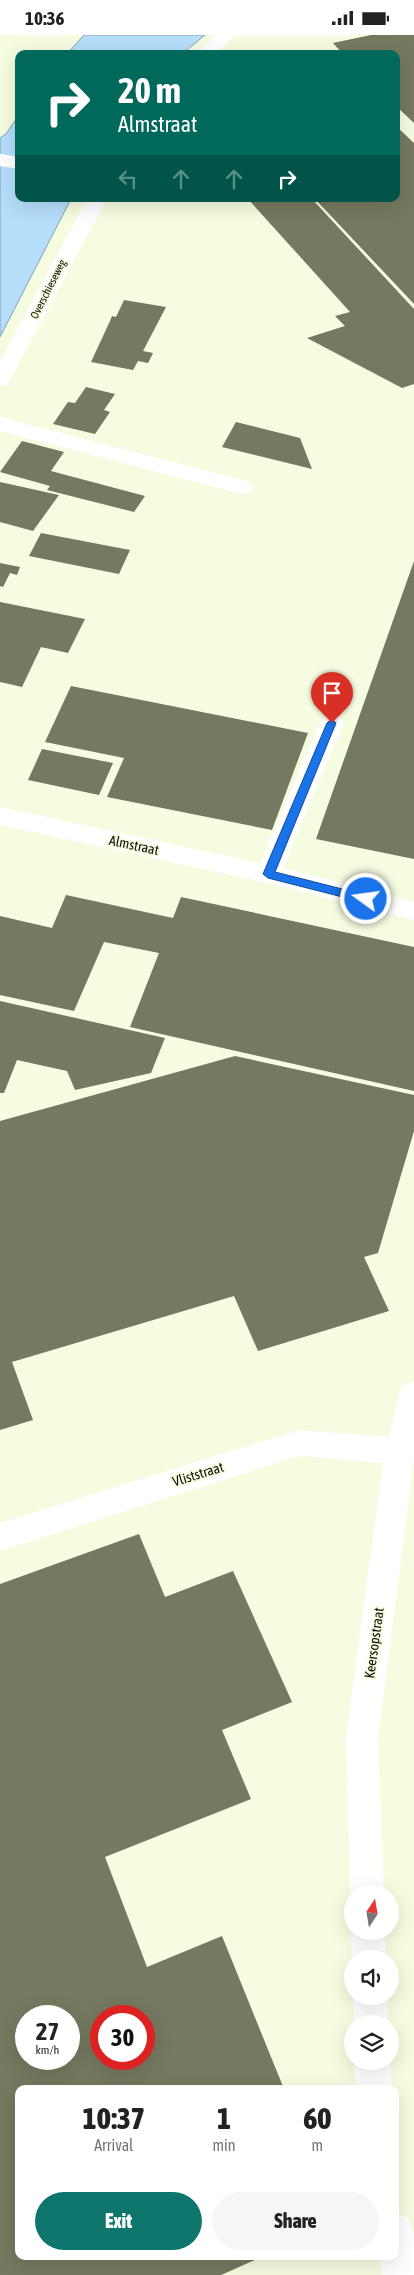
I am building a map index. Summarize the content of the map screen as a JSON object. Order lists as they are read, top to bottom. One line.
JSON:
{"streets":{"street":["Overschieseweg","Almstraat","Vliststraat","Keersopstraat"]},"crossings":[["Vliststraat","Keersopstraat"]],"north":"top","page":{"status":"10:36","turn":["20 m","Almstraat"],"speed":"27 km/h","limit":"30","eta":["10:37","Arrival","1","min","60","m"],"buttons":["Exit","Share"]}}
